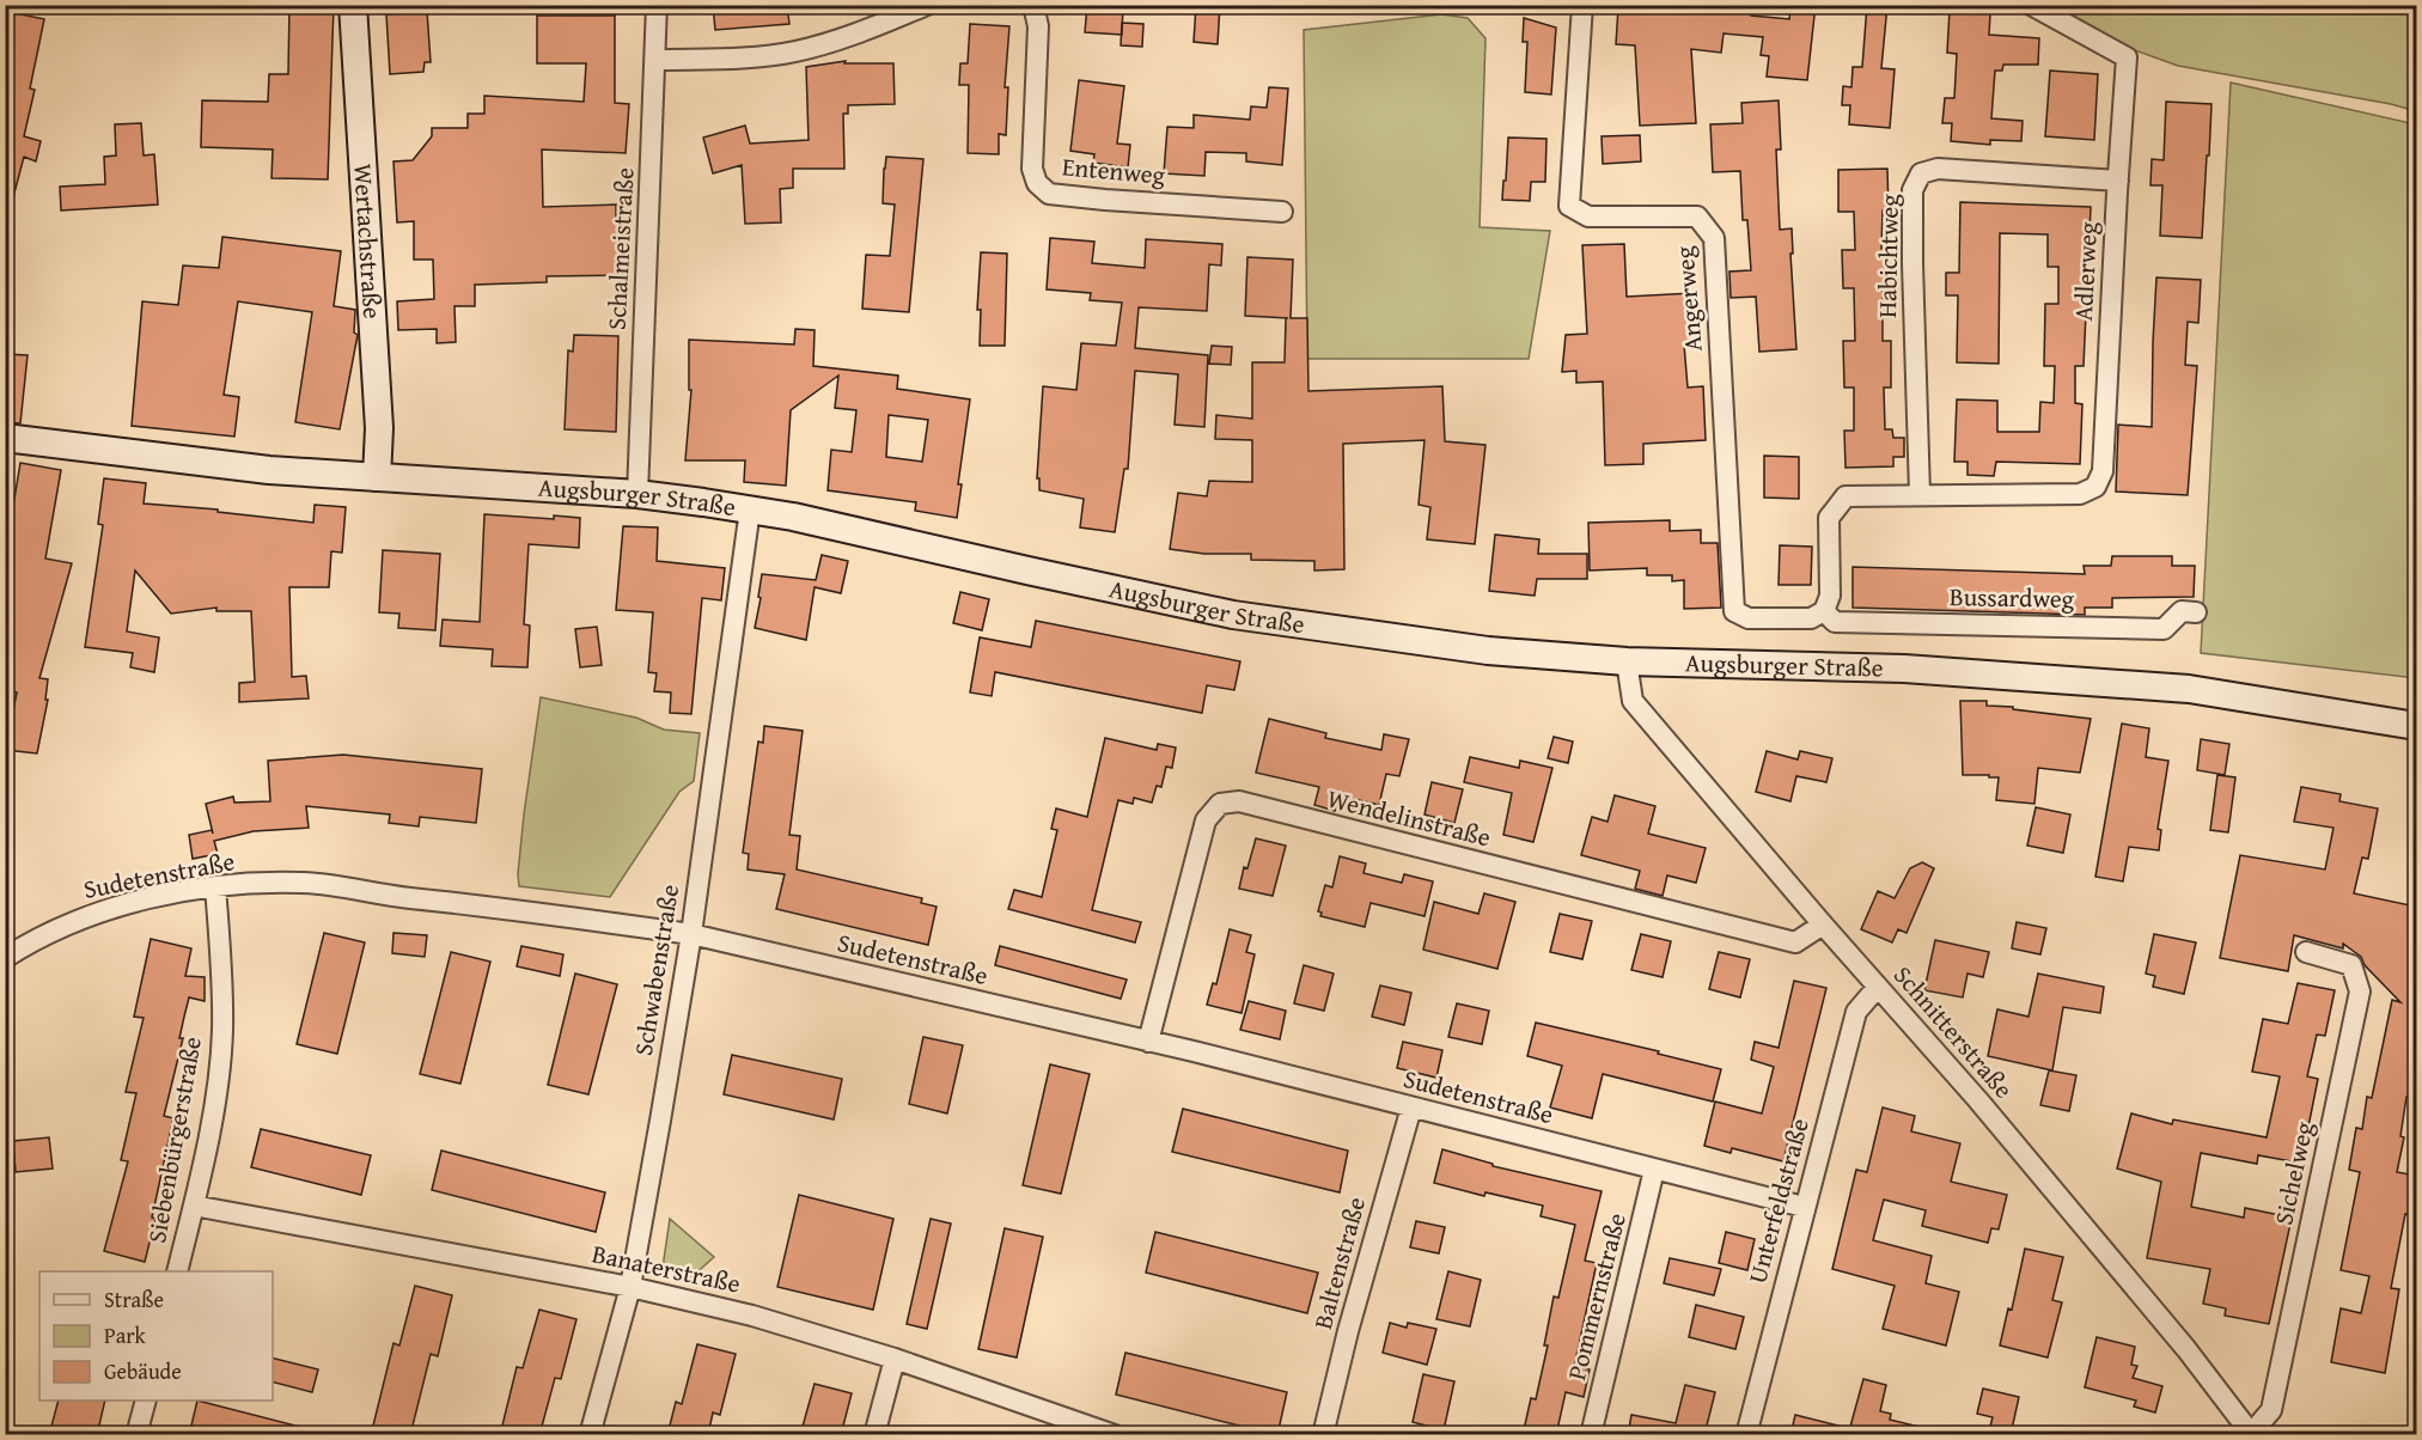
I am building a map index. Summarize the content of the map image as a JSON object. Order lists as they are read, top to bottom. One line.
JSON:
{"streets":{"street":["Entenweg","Wertachstraße","Schalmeistraße","Habichtweg","Adlerweg","Angerweg","Augsburger Straße","Bussardweg","Wendelinstraße","Sudetenstraße","Schwabenstraße","Schnitterstraße","Siebenbürgerstraße","Sichelweg","Unterfeldstraße","Baltenstraße","Banaterstraße","Pommernstraße"]},"crossings":[["Wertachstraße","Augsburger Straße"],["Schalmeistraße","Augsburger Straße"],["Habichtweg","Adlerweg"],["Angerweg","Bussardweg"],["Augsburger Straße","Schwabenstraße"],["Augsburger Straße","Schnitterstraße"],["Wendelinstraße","Sudetenstraße"],["Wendelinstraße","Schnitterstraße"],["Sudetenstraße","Schwabenstraße"],["Sudetenstraße","Siebenbürgerstraße"],["Sudetenstraße","Unterfeldstraße"],["Sudetenstraße","Baltenstraße"],["Sudetenstraße","Pommernstraße"],["Schwabenstraße","Banaterstraße"],["Schnitterstraße","Sichelweg"],["Schnitterstraße","Unterfeldstraße"],["Siebenbürgerstraße","Banaterstraße"]],"legend":["Straße","Park","Gebäude"]}
